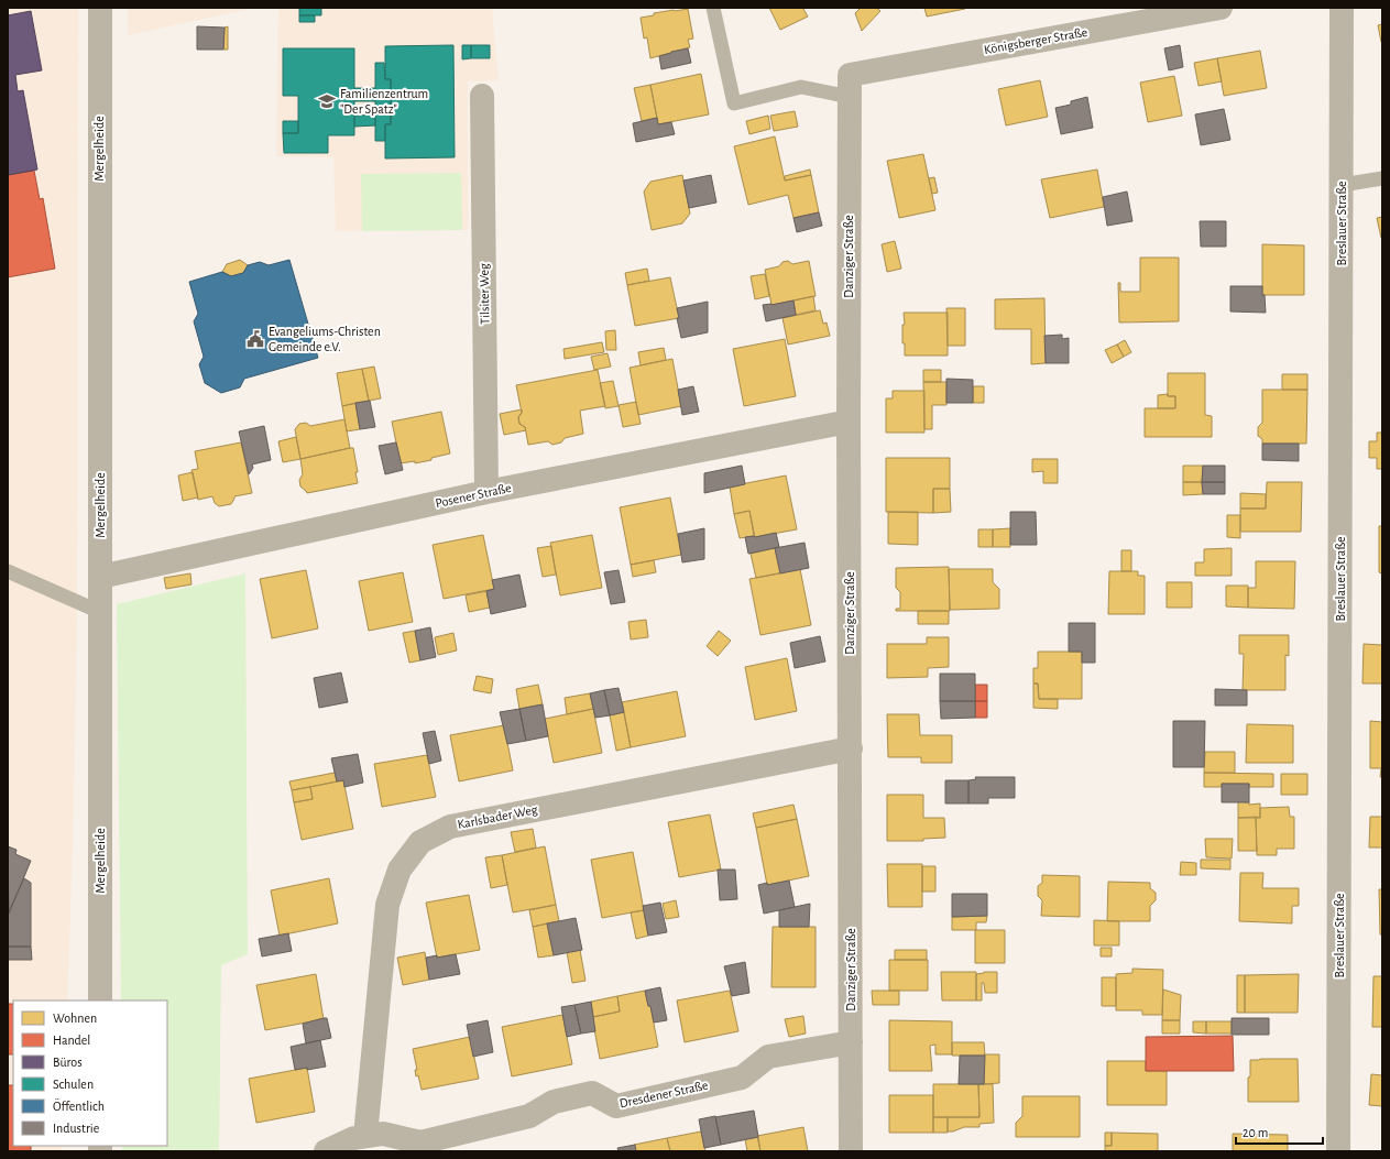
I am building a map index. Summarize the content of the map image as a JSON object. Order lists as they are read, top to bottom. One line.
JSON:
{"streets":{"street":["Königsberger Straße","Mergelheide","Breslauer Straße","Danziger Straße","Tilsiter Weg","Posener Straße","Karlsbader Weg","Dresdener Straße"]},"crossings":[["Königsberger Straße","Danziger Straße"],["Mergelheide","Posener Straße"],["Danziger Straße","Posener Straße"],["Danziger Straße","Karlsbader Weg"],["Danziger Straße","Dresdener Straße"],["Tilsiter Weg","Posener Straße"],["Karlsbader Weg","Dresdener Straße"]],"places":{"school or university":["Familienzentrum \"Der Spatz\""],"public building":["Evangeliums-Christen Gemeinde e.V."]},"legend":["Wohnen","Handel","Büros","Schulen","Öffentlich","Industrie"],"scale_bar":"20 m"}
